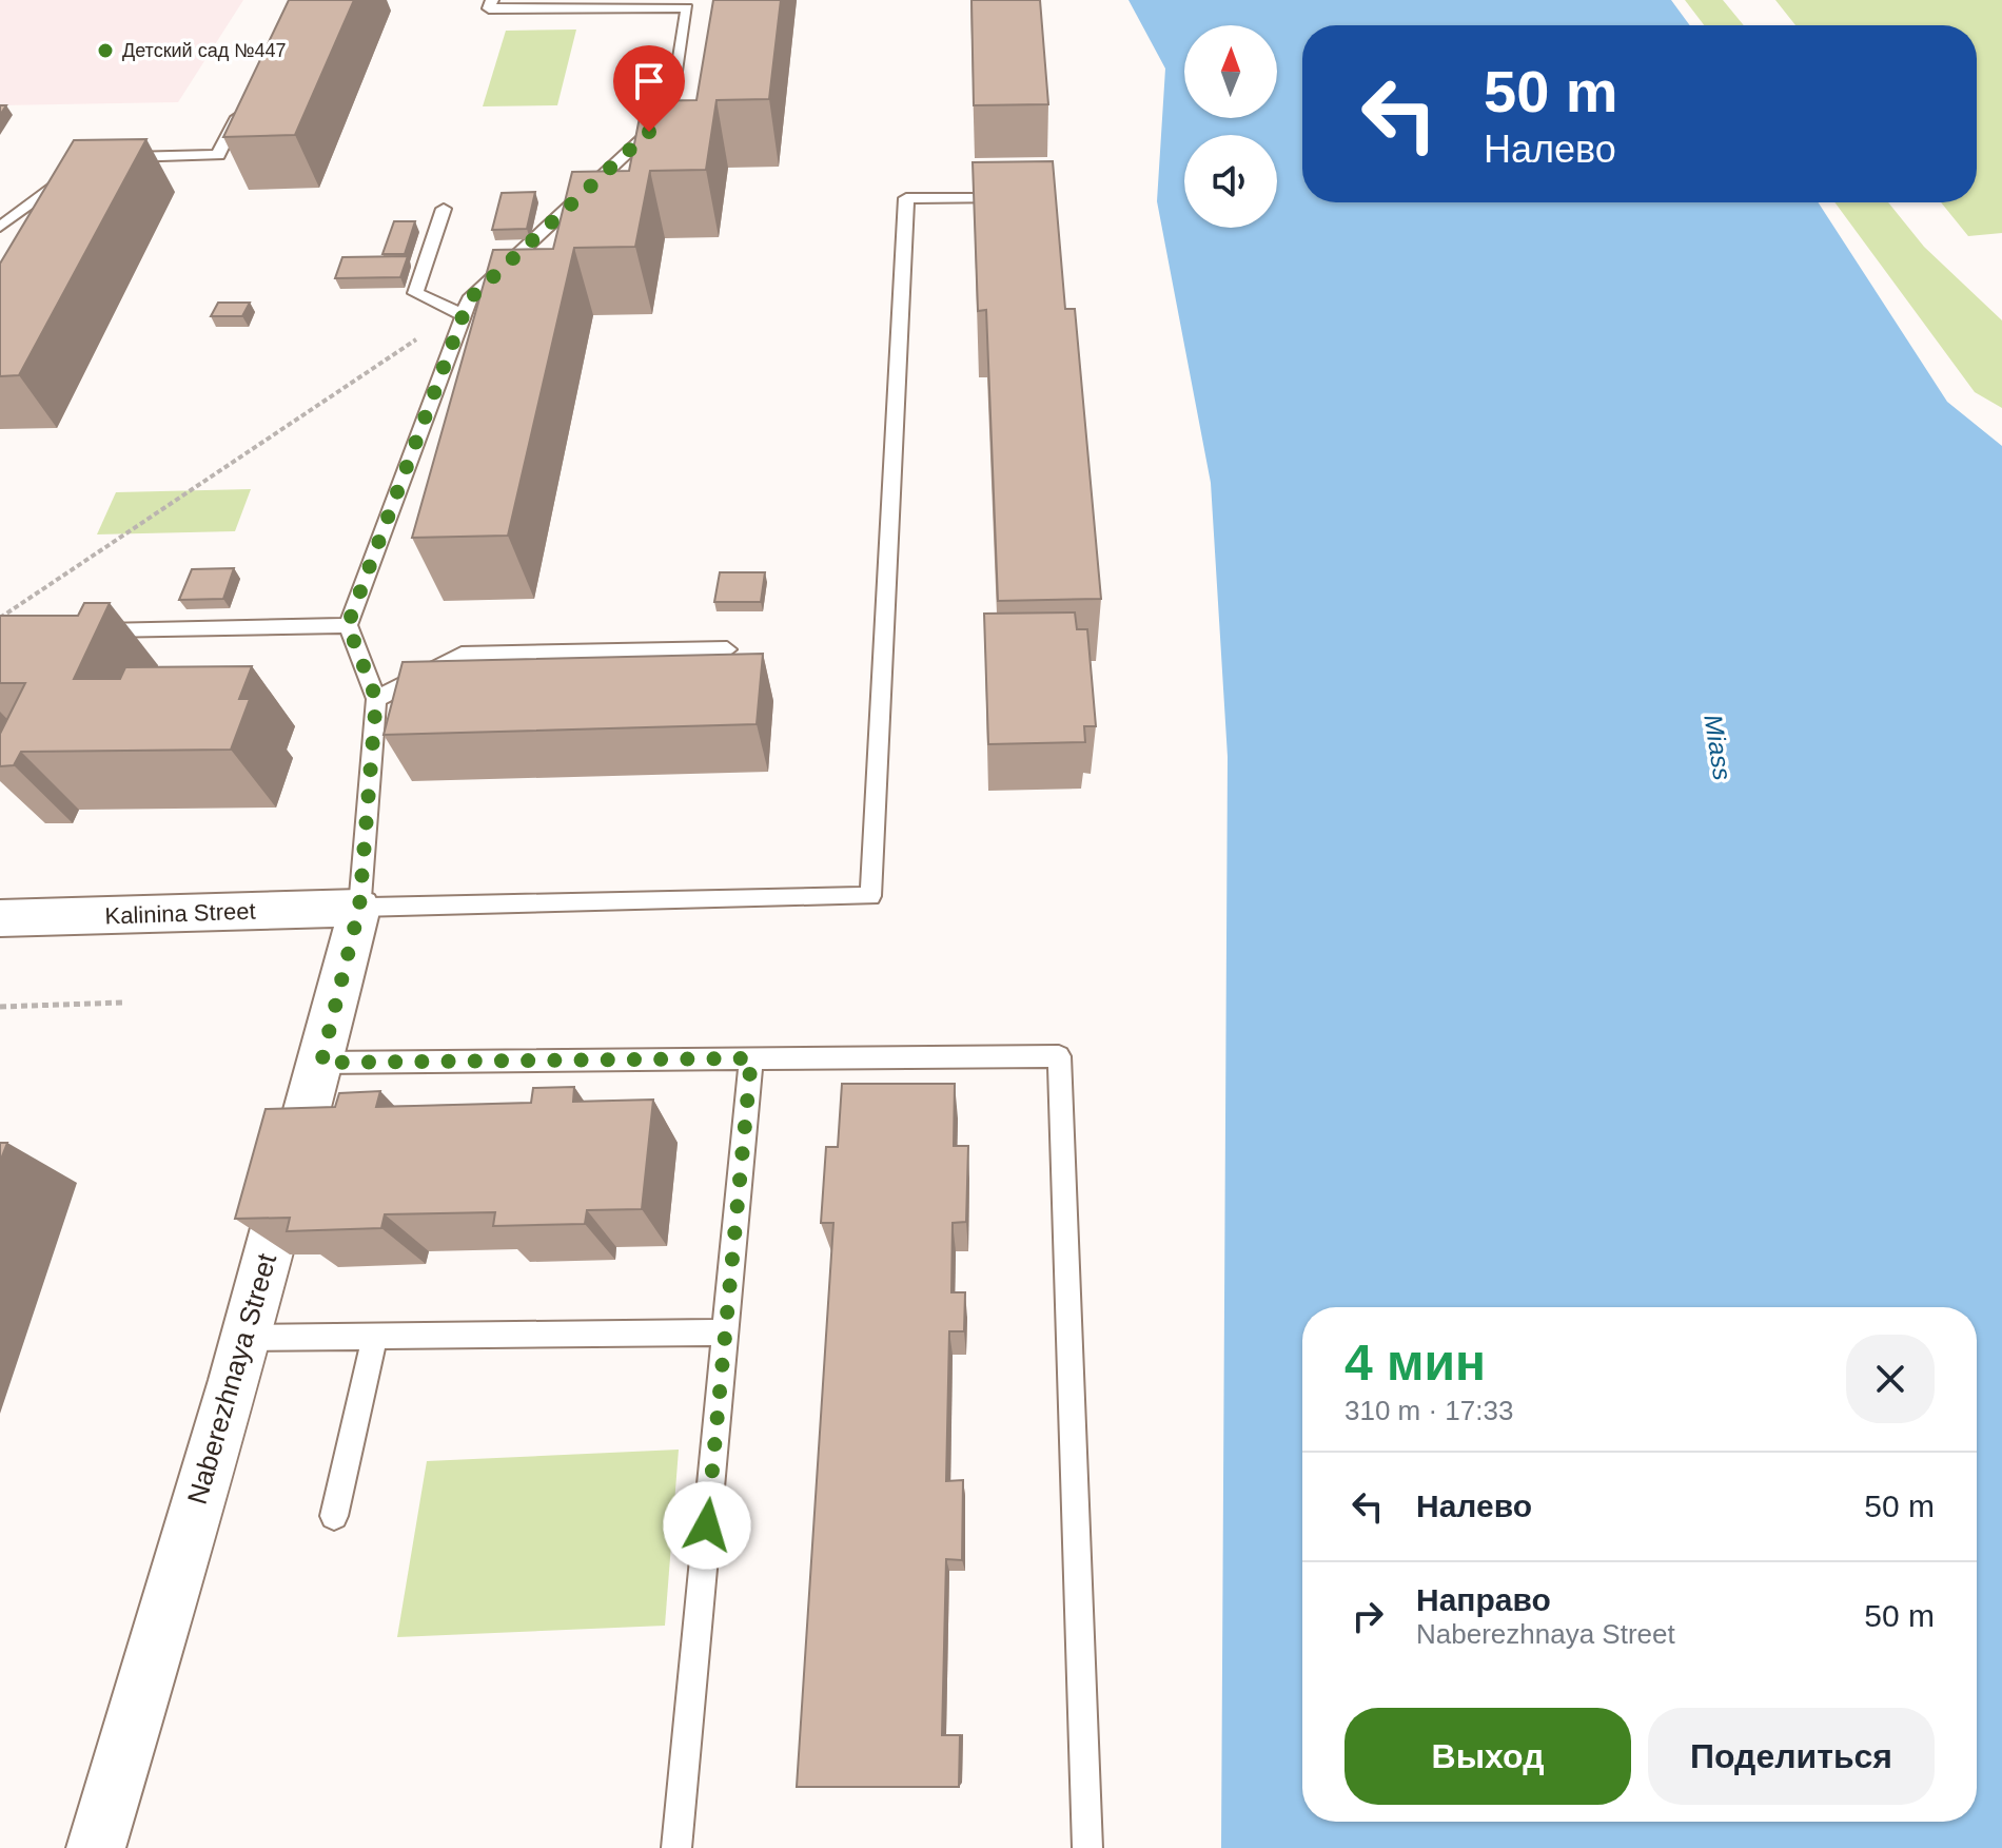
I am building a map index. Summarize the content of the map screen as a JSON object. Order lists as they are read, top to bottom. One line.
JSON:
{"streets":{"street":["Kalinina Street","Naberezhnaya Street"]},"crossings":[["Kalinina Street","Naberezhnaya Street"]],"water":["Miass"],"places":["Детский сад №447"],"north":"top","page":{"turn":["50 m","Налево"],"heading":["4 мин","310 m · 17:33"],"list":[{"name":"Налево","value":"50 m"},{"name":"Направо","note":"Naberezhnaya Street","value":"50 m"}],"buttons":["Выход","Поделиться"]}}
